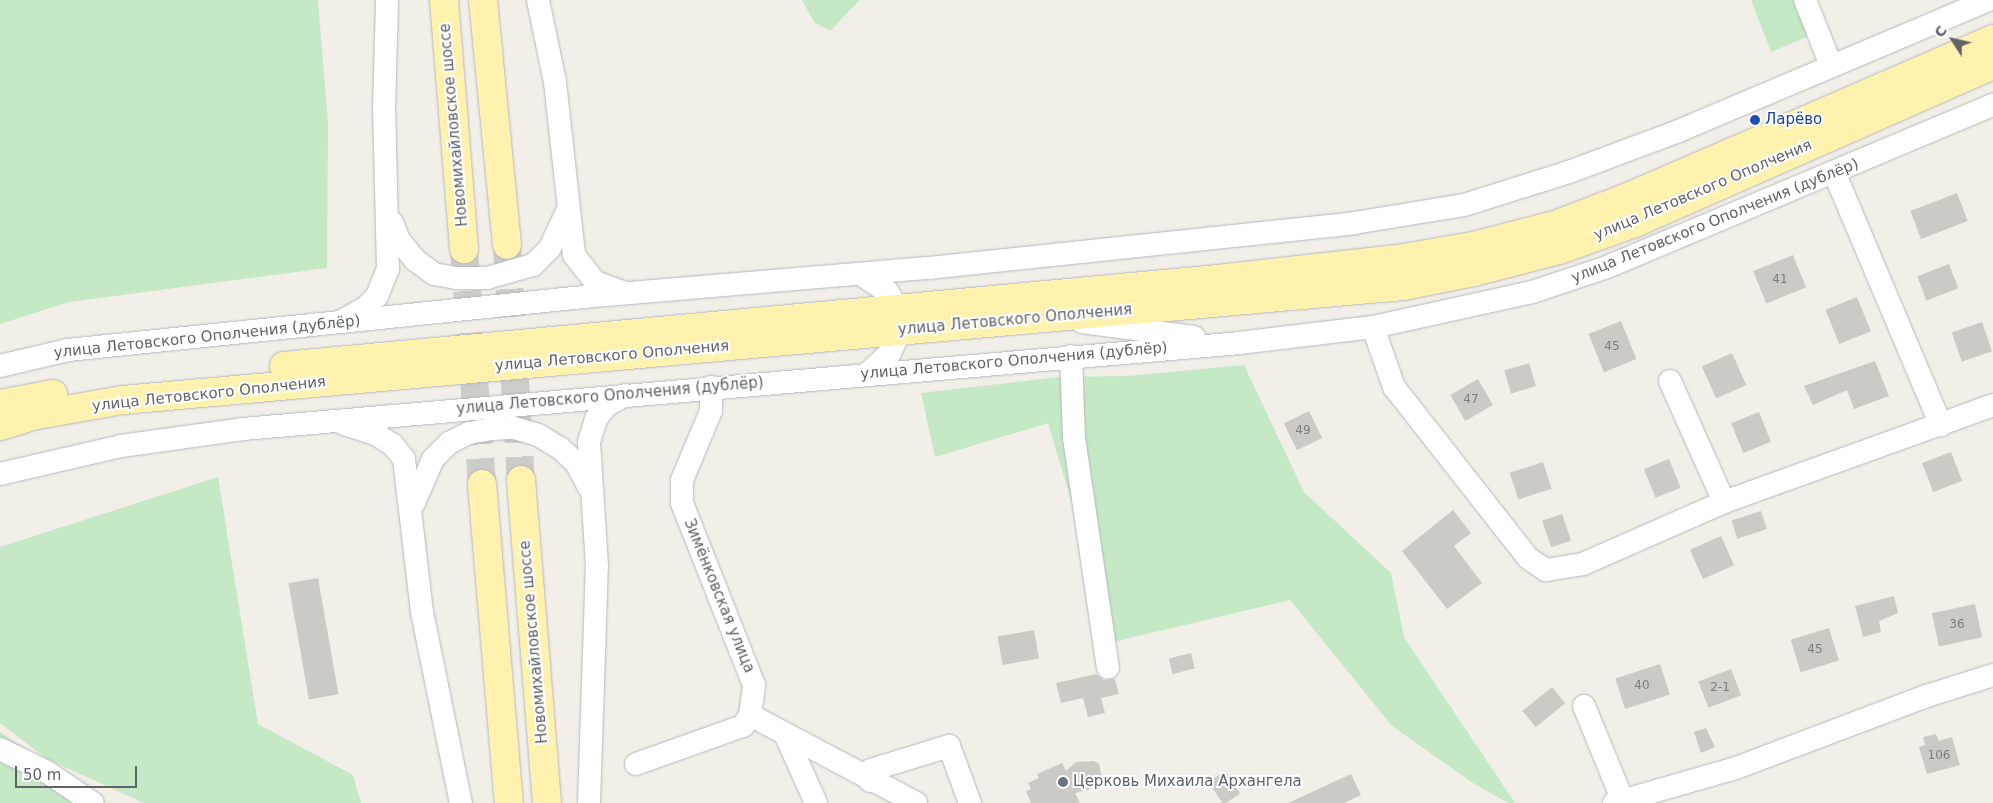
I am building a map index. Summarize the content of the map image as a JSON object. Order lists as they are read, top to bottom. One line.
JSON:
{"streets":{"main road":["Новомихайловское шоссе","улица Летовского Ополчения"],"street":["улица Летовского Ополчения (дублёр)","Зимёнковская улица"]},"crossings":[["улица Летовского Ополчения (дублёр)","Зимёнковская улица"]],"places":["Ларёво","Церковь Михаила Архангела"],"house_numbers":["41","45","47","49","36","45","40","2-1","106"],"scale_bar":"50 m","north":"top left"}
